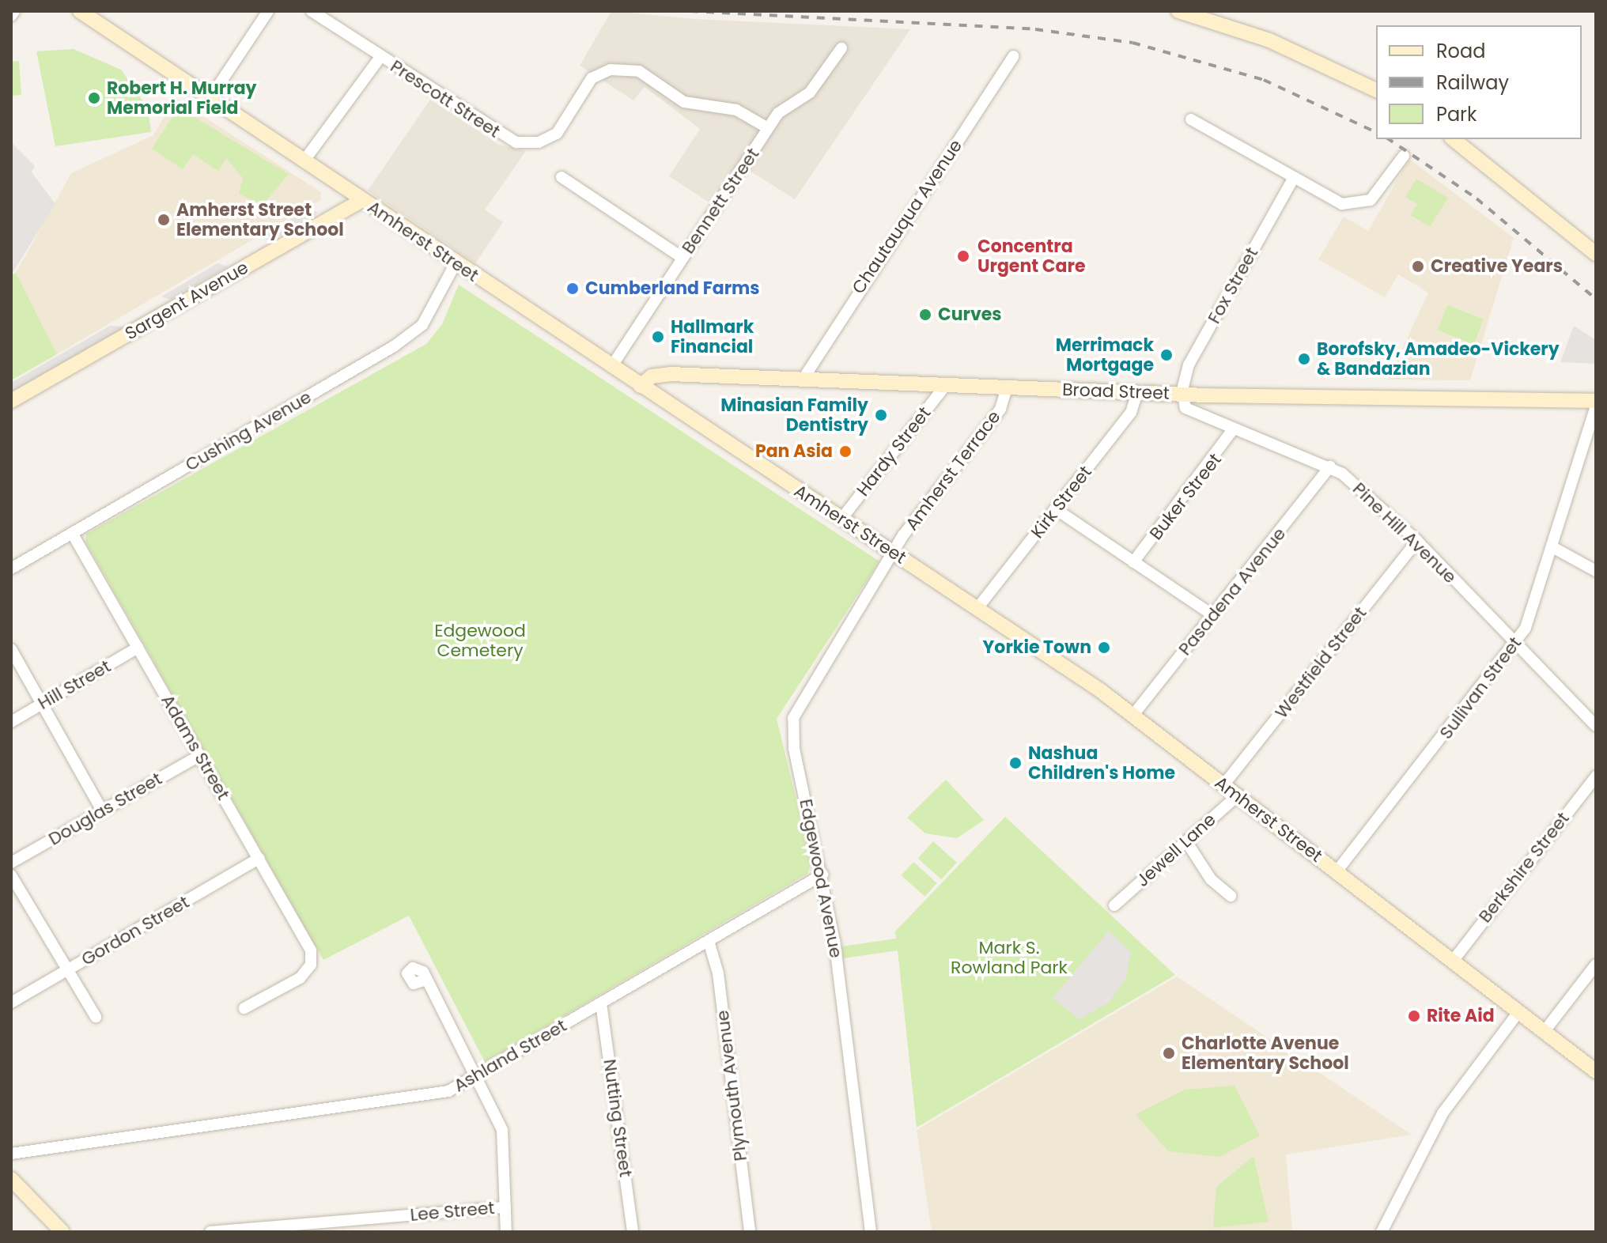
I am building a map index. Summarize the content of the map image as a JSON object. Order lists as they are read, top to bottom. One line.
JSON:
{"streets":{"main road":["Amherst Street","Sargent Avenue","Broad Street"],"street":["Prescott Street","Bennett Street","Chautauqua Avenue","Fox Street","Cushing Avenue","Hardy Street","Amherst Terrace","Buker Street","Kirk Street","Pine Hill Avenue","Pasadena Avenue","Westfield Street","Hill Street","Sullivan Street","Adams Street","Douglas Street","Jewell Lane","Berkshire Street","Edgewood Avenue","Gordon Street","Ashland Street","Plymouth Avenue","Nutting Street","Lee Street"]},"crossings":[["Prescott Street","Bennett Street"],["Bennett Street","Amherst Street"],["Chautauqua Avenue","Broad Street"],["Amherst Street","Sargent Avenue"],["Amherst Street","Broad Street"],["Amherst Street","Cushing Avenue"],["Amherst Street","Hardy Street"],["Amherst Street","Amherst Terrace"],["Amherst Street","Kirk Street"],["Amherst Street","Pasadena Avenue"],["Amherst Street","Westfield Street"],["Amherst Street","Sullivan Street"],["Amherst Street","Jewell Lane"],["Amherst Street","Berkshire Street"],["Amherst Street","Edgewood Avenue"],["Fox Street","Broad Street"],["Fox Street","Pine Hill Avenue"],["Broad Street","Hardy Street"],["Broad Street","Amherst Terrace"],["Broad Street","Kirk Street"],["Broad Street","Pine Hill Avenue"],["Cushing Avenue","Adams Street"],["Amherst Terrace","Edgewood Avenue"],["Buker Street","Pine Hill Avenue"],["Pine Hill Avenue","Pasadena Avenue"],["Pine Hill Avenue","Westfield Street"],["Pine Hill Avenue","Sullivan Street"],["Hill Street","Adams Street"],["Adams Street","Douglas Street"],["Adams Street","Gordon Street"],["Edgewood Avenue","Ashland Street"],["Ashland Street","Plymouth Avenue"],["Ashland Street","Nutting Street"]],"parks":["Edgewood Cemetery","Mark S. Rowland Park"],"places":["Robert H. Murray Memorial Field","Amherst Street Elementary School","Concentra Urgent Care","Creative Years","Cumberland Farms","Curves","Hallmark Financial","Merrimack Mortgage","Borofsky, Amadeo-Vickery & Bandazian","Minasian Family Dentistry","Pan Asia","Yorkie Town","Nashua Children's Home","Rite Aid","Charlotte Avenue Elementary School"],"legend":["Road","Railway","Park"]}
